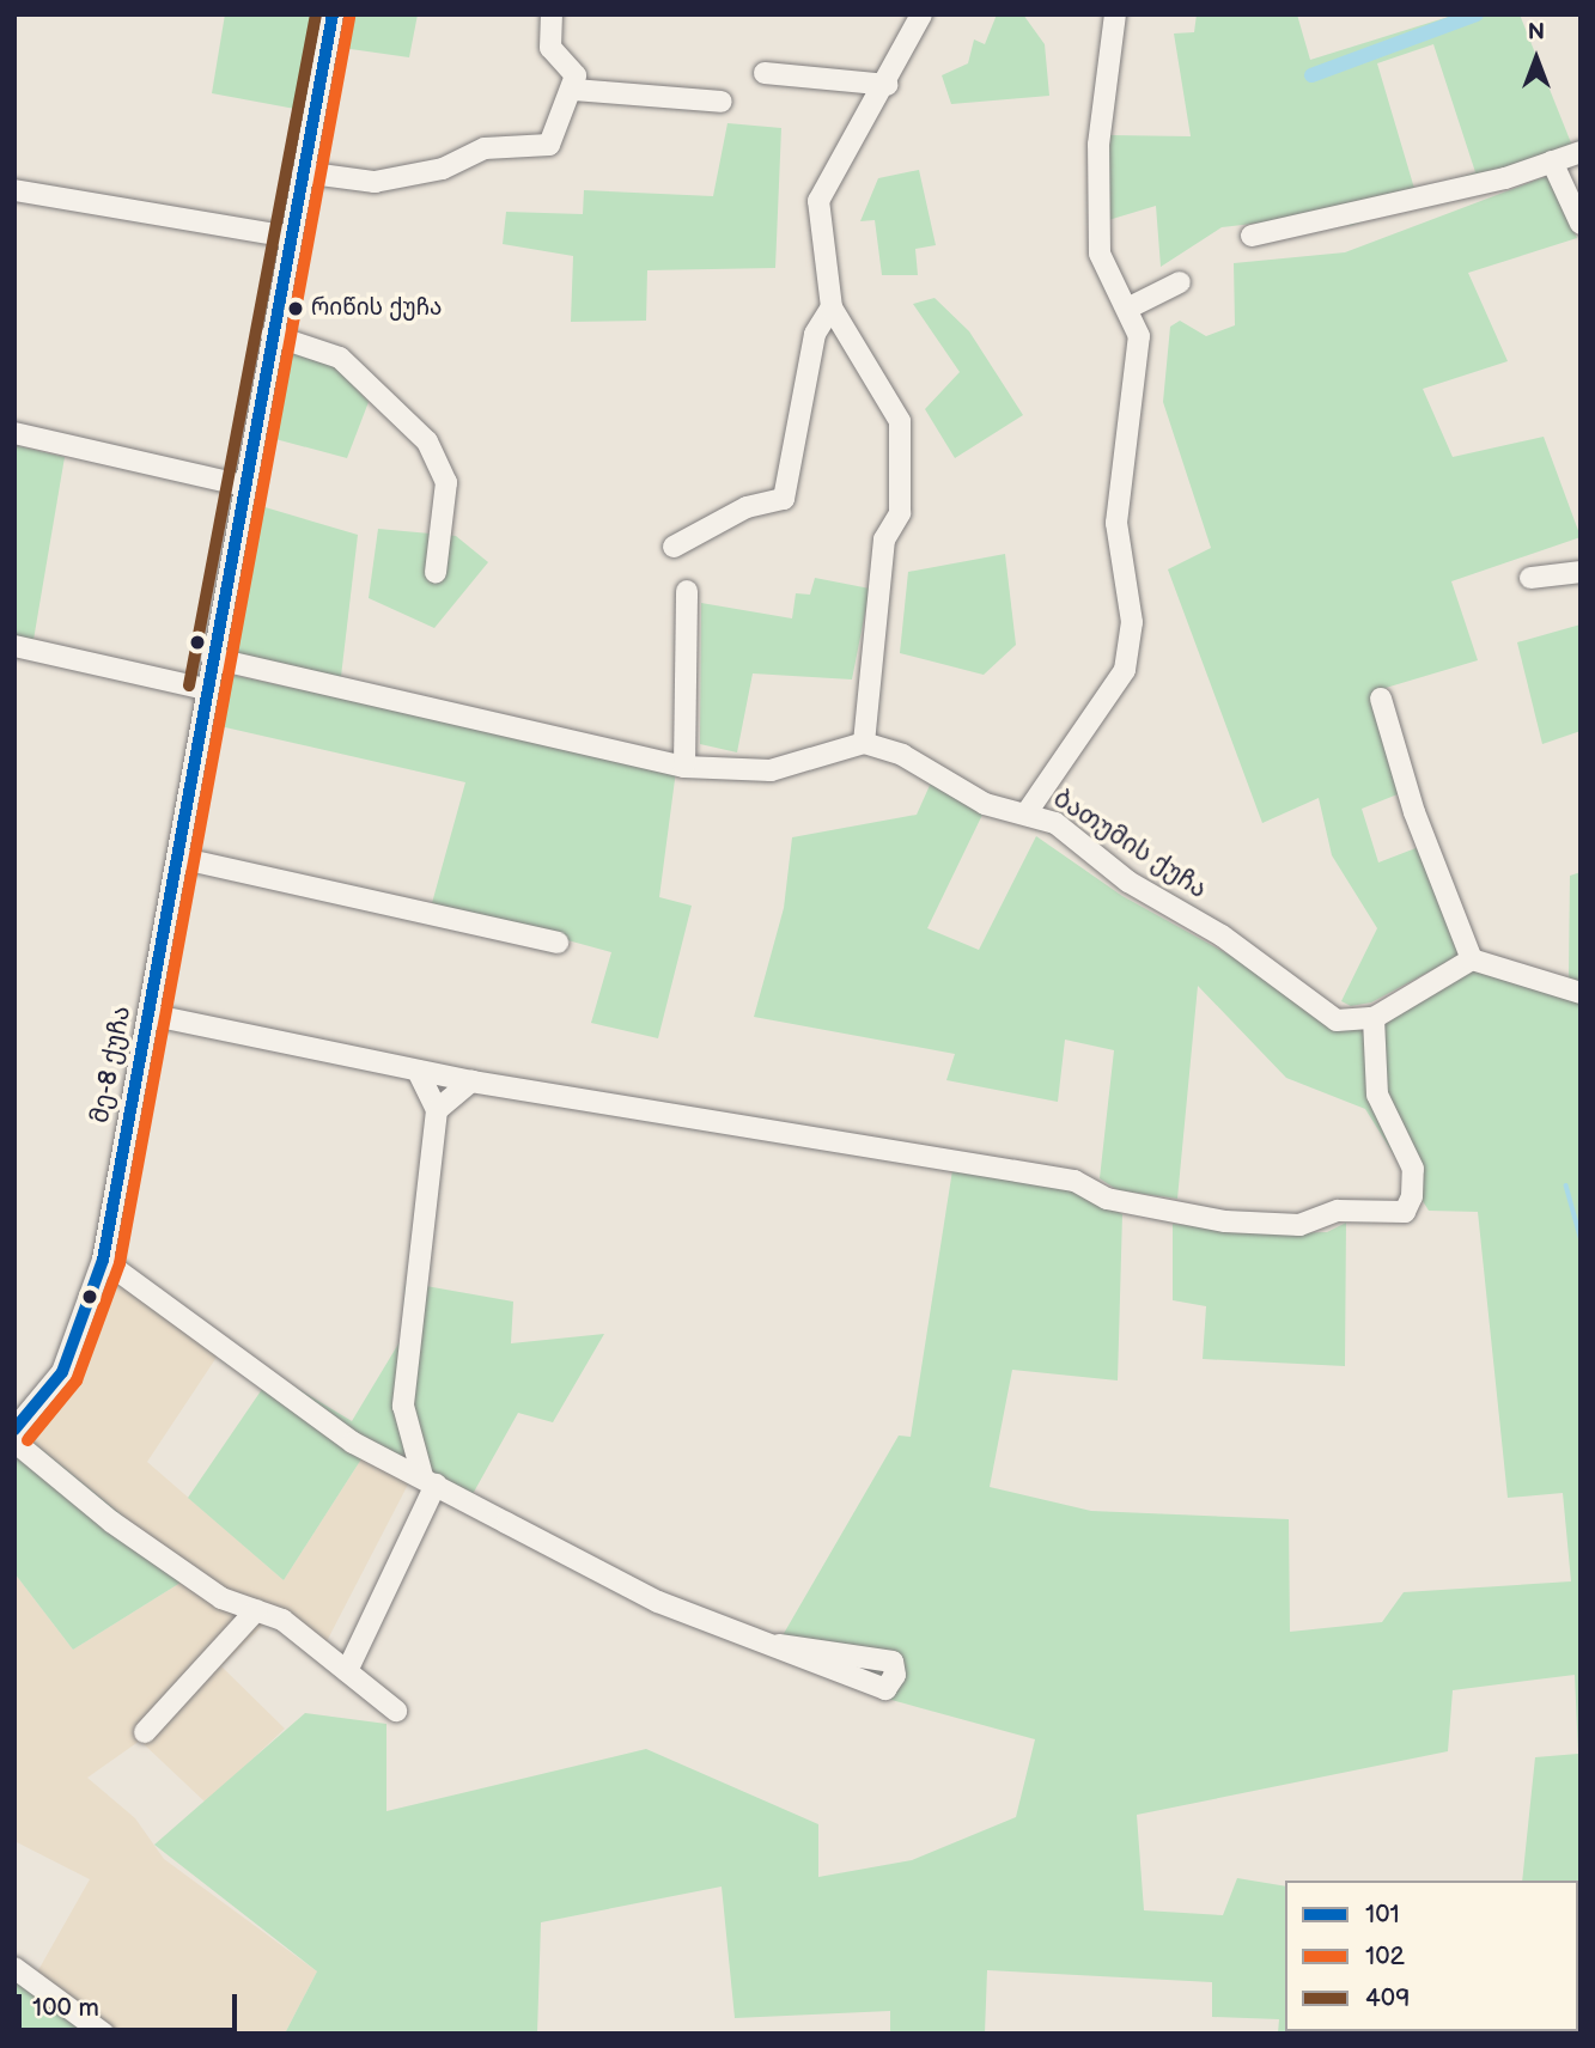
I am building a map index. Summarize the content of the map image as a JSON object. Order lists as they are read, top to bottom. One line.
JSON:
{"streets":{"street":["ბათუმის ქუჩა","მე-8 ქუჩა"]},"places":["რიწის ქუჩა"],"lines":["transit line 101","transit line 409","transit line 102"],"legend":["101","102","409"],"scale_bar":"100 m","north":"top"}
